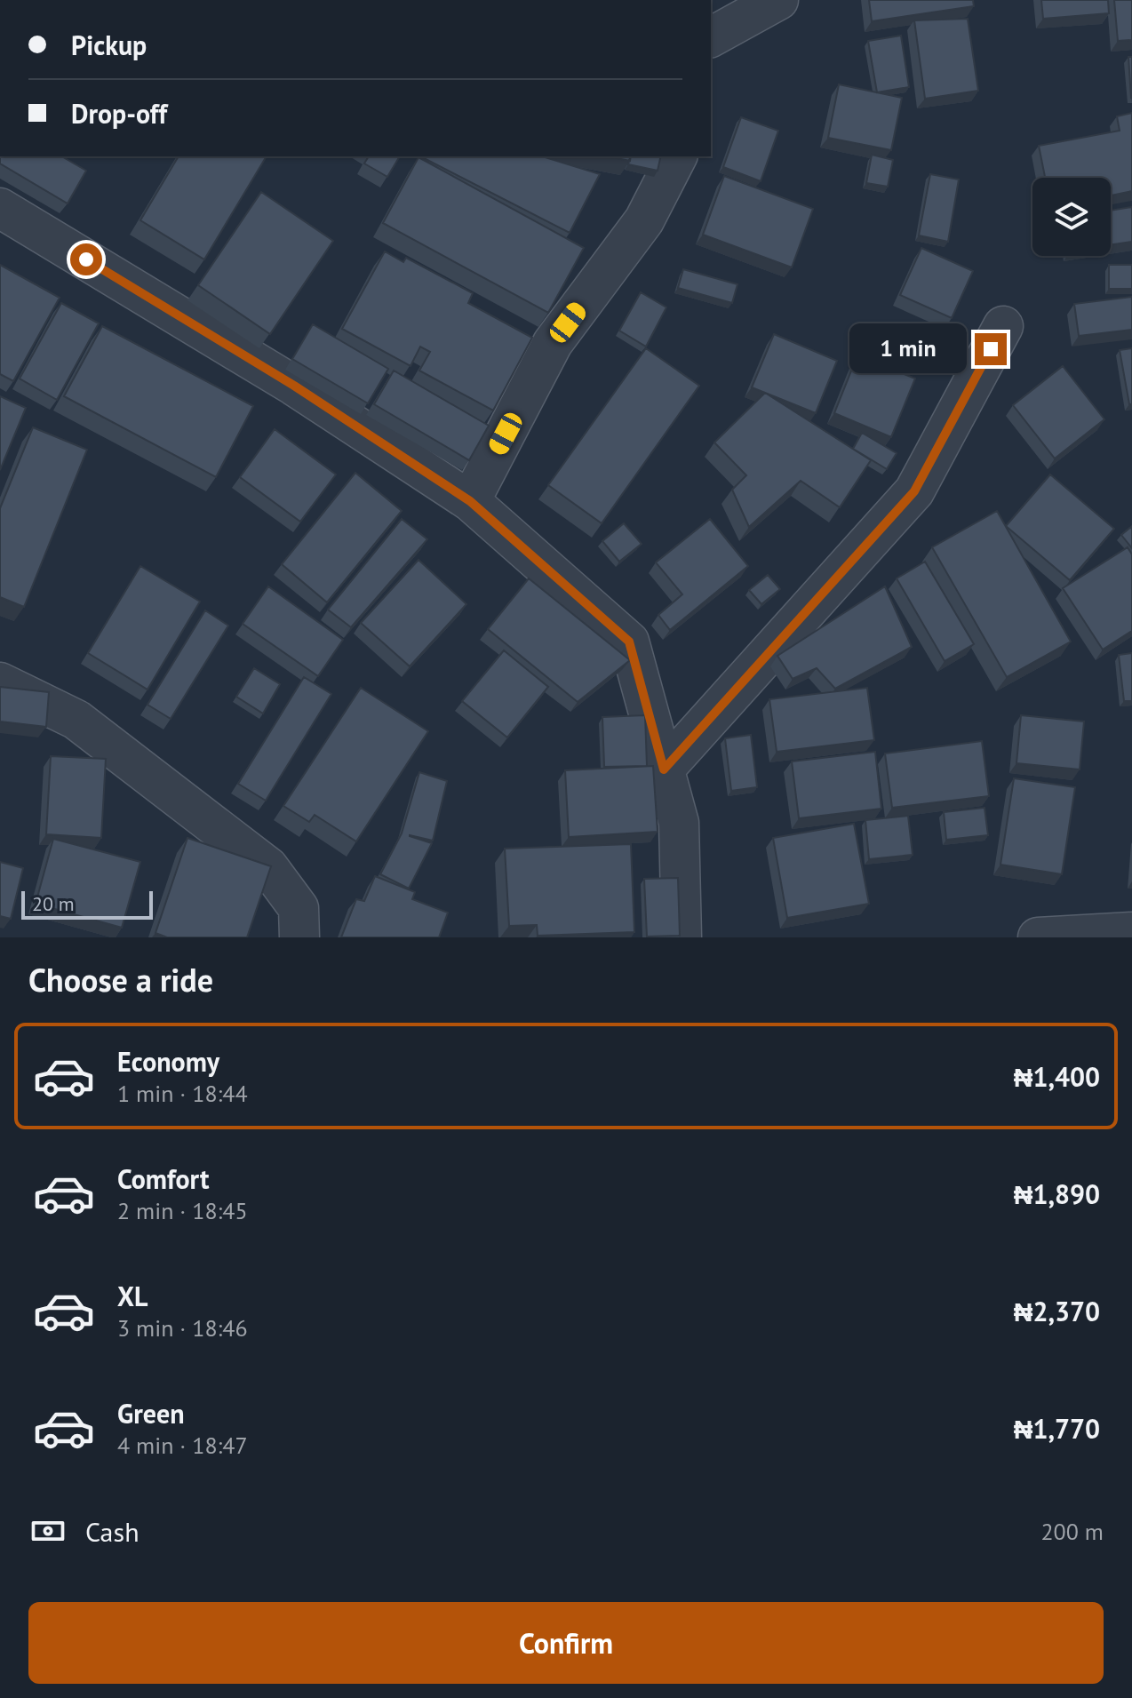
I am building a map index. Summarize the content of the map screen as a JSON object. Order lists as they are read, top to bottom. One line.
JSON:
{"scale_bar":"20 m","page":{"banner":["Pickup","Drop-off"],"bubble":"1 min","scale":"20 m","heading":"Choose a ride","list":[{"name":"Economy","note":"1 min · 18:44","value":"₦1,400"},{"name":"Comfort","note":"2 min · 18:45","value":"₦1,890"},{"name":"XL","note":"3 min · 18:46","value":"₦2,370"},{"name":"Green","note":"4 min · 18:47","value":"₦1,770"}],"pay":["Cash","200 m"],"buttons":"Confirm"}}
